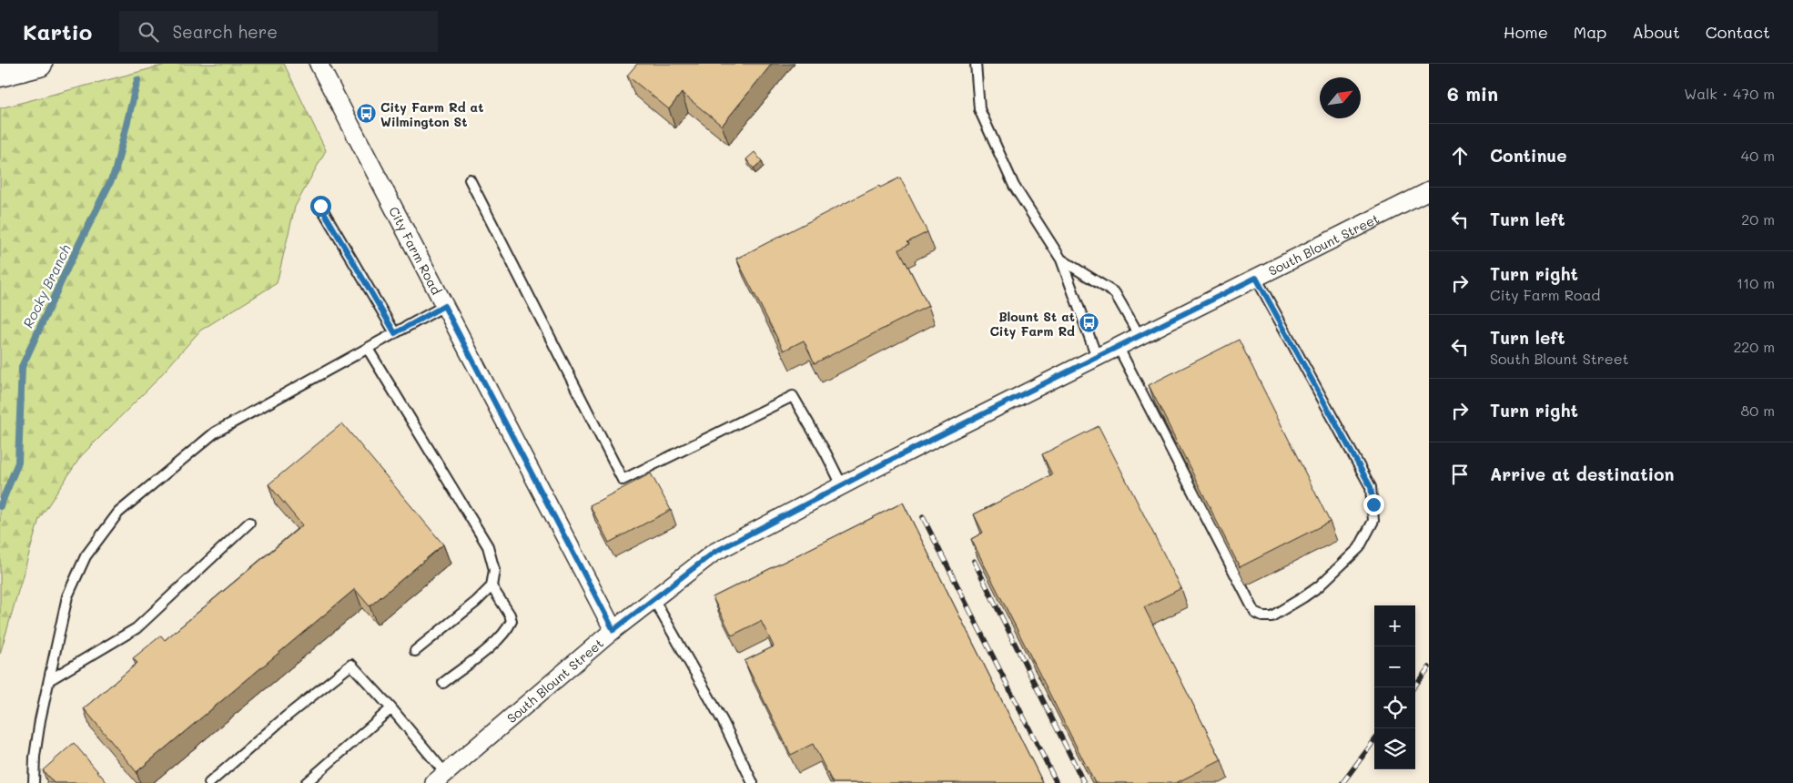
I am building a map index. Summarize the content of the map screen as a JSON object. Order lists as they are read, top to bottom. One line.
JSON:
{"streets":{"street":["South Blount Street","City Farm Road"]},"crossings":[["South Blount Street","City Farm Road"]],"water":["Rocky Branch"],"places":{"bus stop":["City Farm Rd at Wilmington St","Blount St at City Farm Rd"]},"north":"top right","page":{"header":"Kartio","search":"Search here","nav":["Home","Map","About","Contact"],"heading":["6 min","Walk · 470 m"],"list":[["Continue","40 m"],["Turn left","20 m"],["Turn right","City Farm Road","110 m"],["Turn left","South Blount Street","220 m"],["Turn right","80 m"],"Arrive at destination"],"map_buttons":["+","−"]}}
